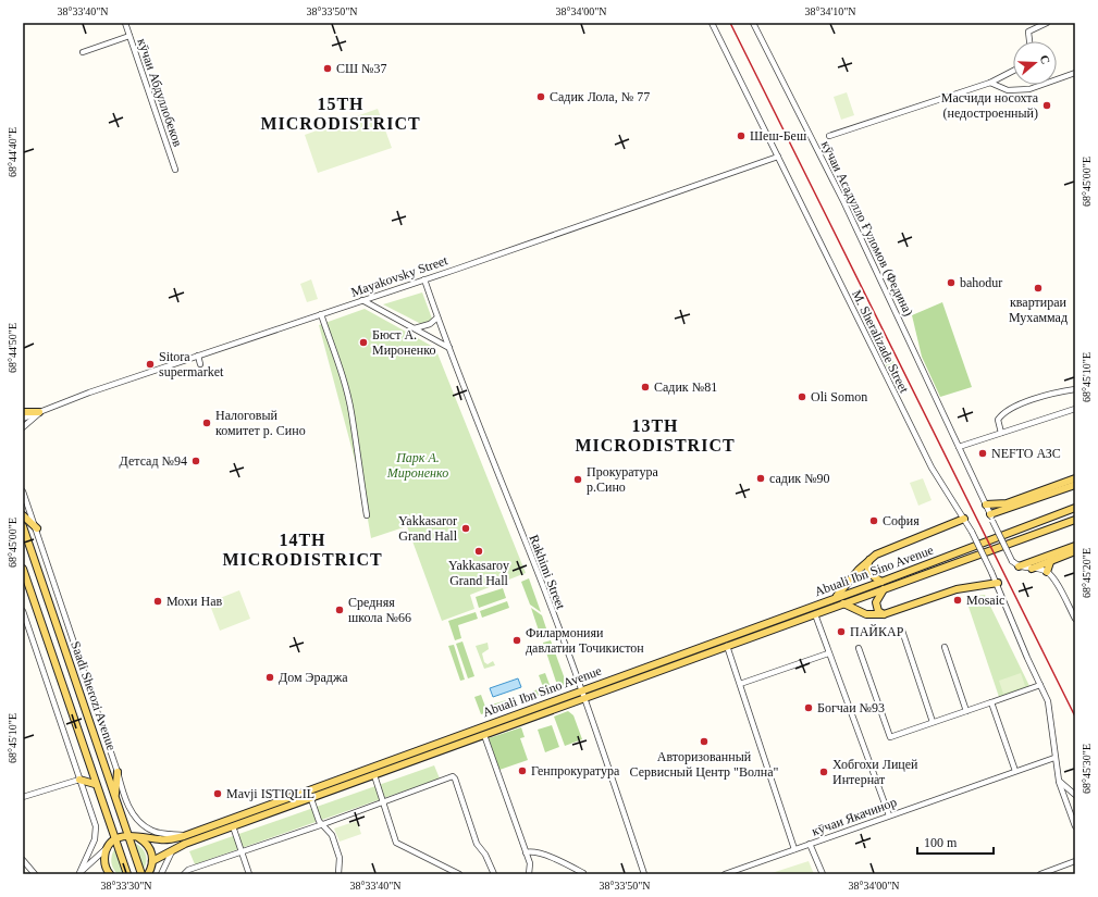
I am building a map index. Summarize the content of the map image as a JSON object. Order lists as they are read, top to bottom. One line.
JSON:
{"streets":{"main road":["Abuali Ibn Sino Avenue","Saadi Sherozi Avenue"],"street":["кӯчаи Абдуллобеков","кӯчаи Асадулло Ғуломов (Федина)","Mayakovsky Street","M. Sheralizade Street","Rakhimi Street","кӯчаи Якачинор"]},"crossings":[["Mayakovsky Street","M. Sheralizade Street"],["Mayakovsky Street","Rakhimi Street"],["Abuali Ibn Sino Avenue","Rakhimi Street"],["Abuali Ibn Sino Avenue","Saadi Sherozi Avenue"]],"districts":["15TH MICRODISTRICT","13TH MICRODISTRICT","14TH MICRODISTRICT"],"parks":["Парк А. Мироненко"],"places":["СШ №37","Садик Лола, № 77","Масчиди носохта (недостроенный)","Шеш-Беш","bahodur","квартираи Мухаммад","Бюст А. Мироненко","Sitora supermarket","Садик №81","Oli Somon","Налоговый комитет р. Сино","NEFTO АЗС","Детсад №94","садик №90","Прокуратура р.Сино","София","Yakkasaror Grand Hall","Yakkasaroy Grand Hall","Mosaic","Мохи Нав","Средняя школа №66","ПАЙКАР","Филармонияи давлатии Точикистон","Дом Эраджа","Богчаи №93","Авторизованный Сервисный Центр \"Волна\"","Генпрокуратура","Хобгохи Лицей Интернат","Mavji ISTIQLIL"],"scale_bar":"100 m","north":"right","coordinates":["38°33'40\"N","38°33'50\"N","38°34'00\"N","38°34'10\"N","68°44'40\"E","68°45'00\"E","68°44'50\"E","68°45'10\"E","68°45'20\"E","68°45'30\"E","38°33'30\"N"]}
